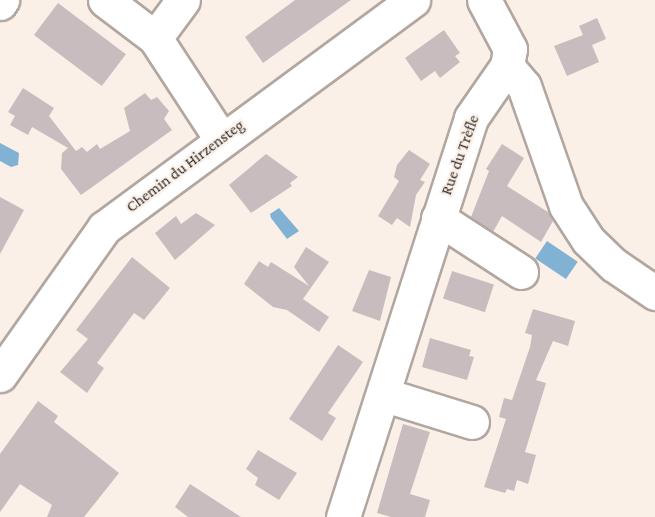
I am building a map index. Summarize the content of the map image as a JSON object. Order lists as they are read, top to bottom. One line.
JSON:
{"streets":{"street":["Rue du Trèfle","Chemin du Hirzensteg"]}}
